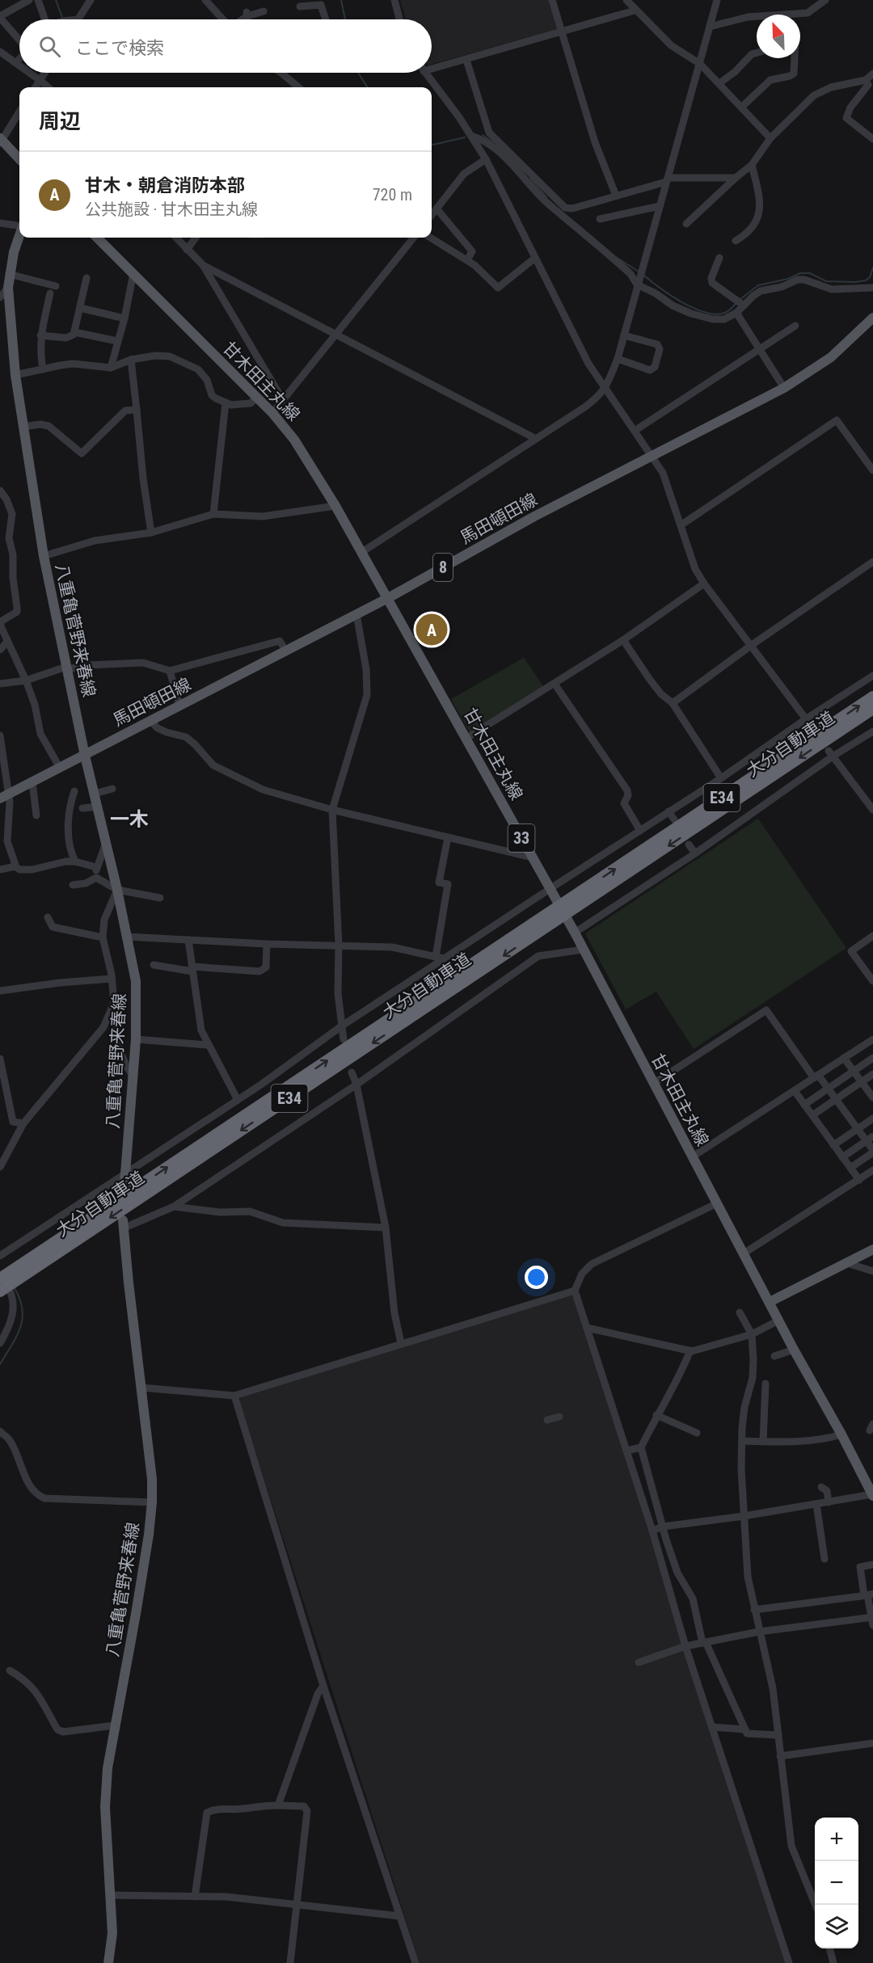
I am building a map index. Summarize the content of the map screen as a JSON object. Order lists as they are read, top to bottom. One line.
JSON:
{"streets":{"highway":["大分自動車道","E34"],"main road":["甘木田主丸線","馬田頓田線","8","八重亀菅野来春線","33"]},"crossings":[["甘木田主丸線","馬田頓田線"],["馬田頓田線","八重亀菅野来春線"]],"districts":["一木"],"north":"top left","page":{"search":"ここで検索","heading":"周辺","list":[{"mark":"A","name":"甘木・朝倉消防本部","note":"公共施設 · 甘木田主丸線","value":"720 m"}],"pins":"A","map_buttons":["+","−"]}}
